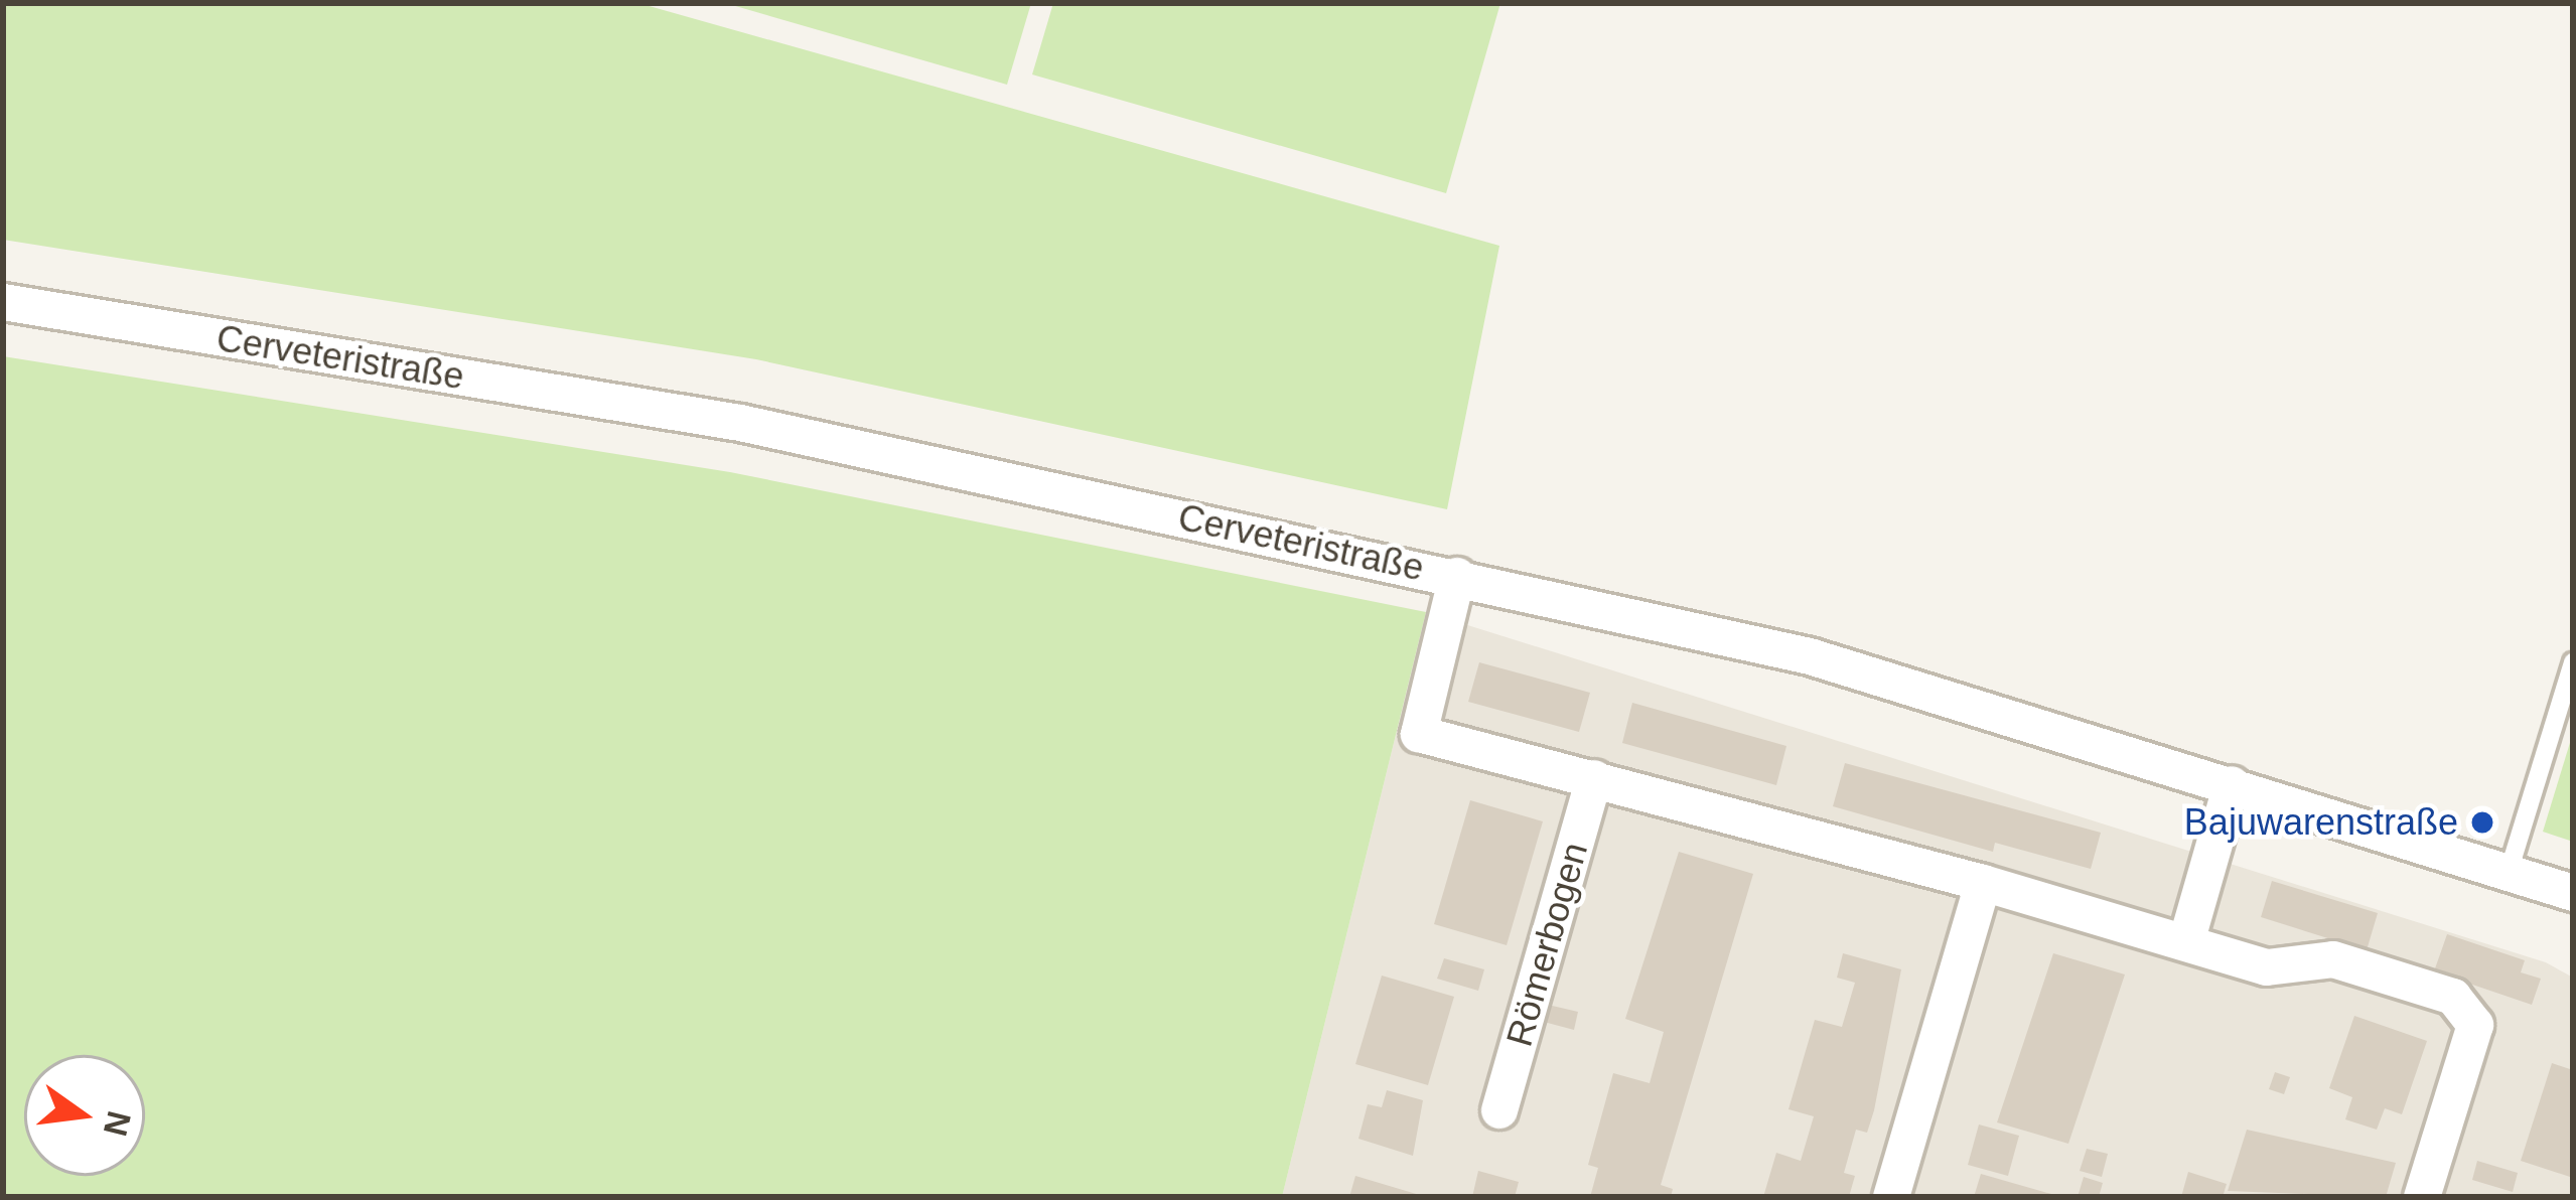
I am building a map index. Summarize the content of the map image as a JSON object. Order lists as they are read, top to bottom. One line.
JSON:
{"streets":{"street":["Cerveteristraße","Römerbogen"]},"places":["Bajuwarenstraße"],"north":"right"}
